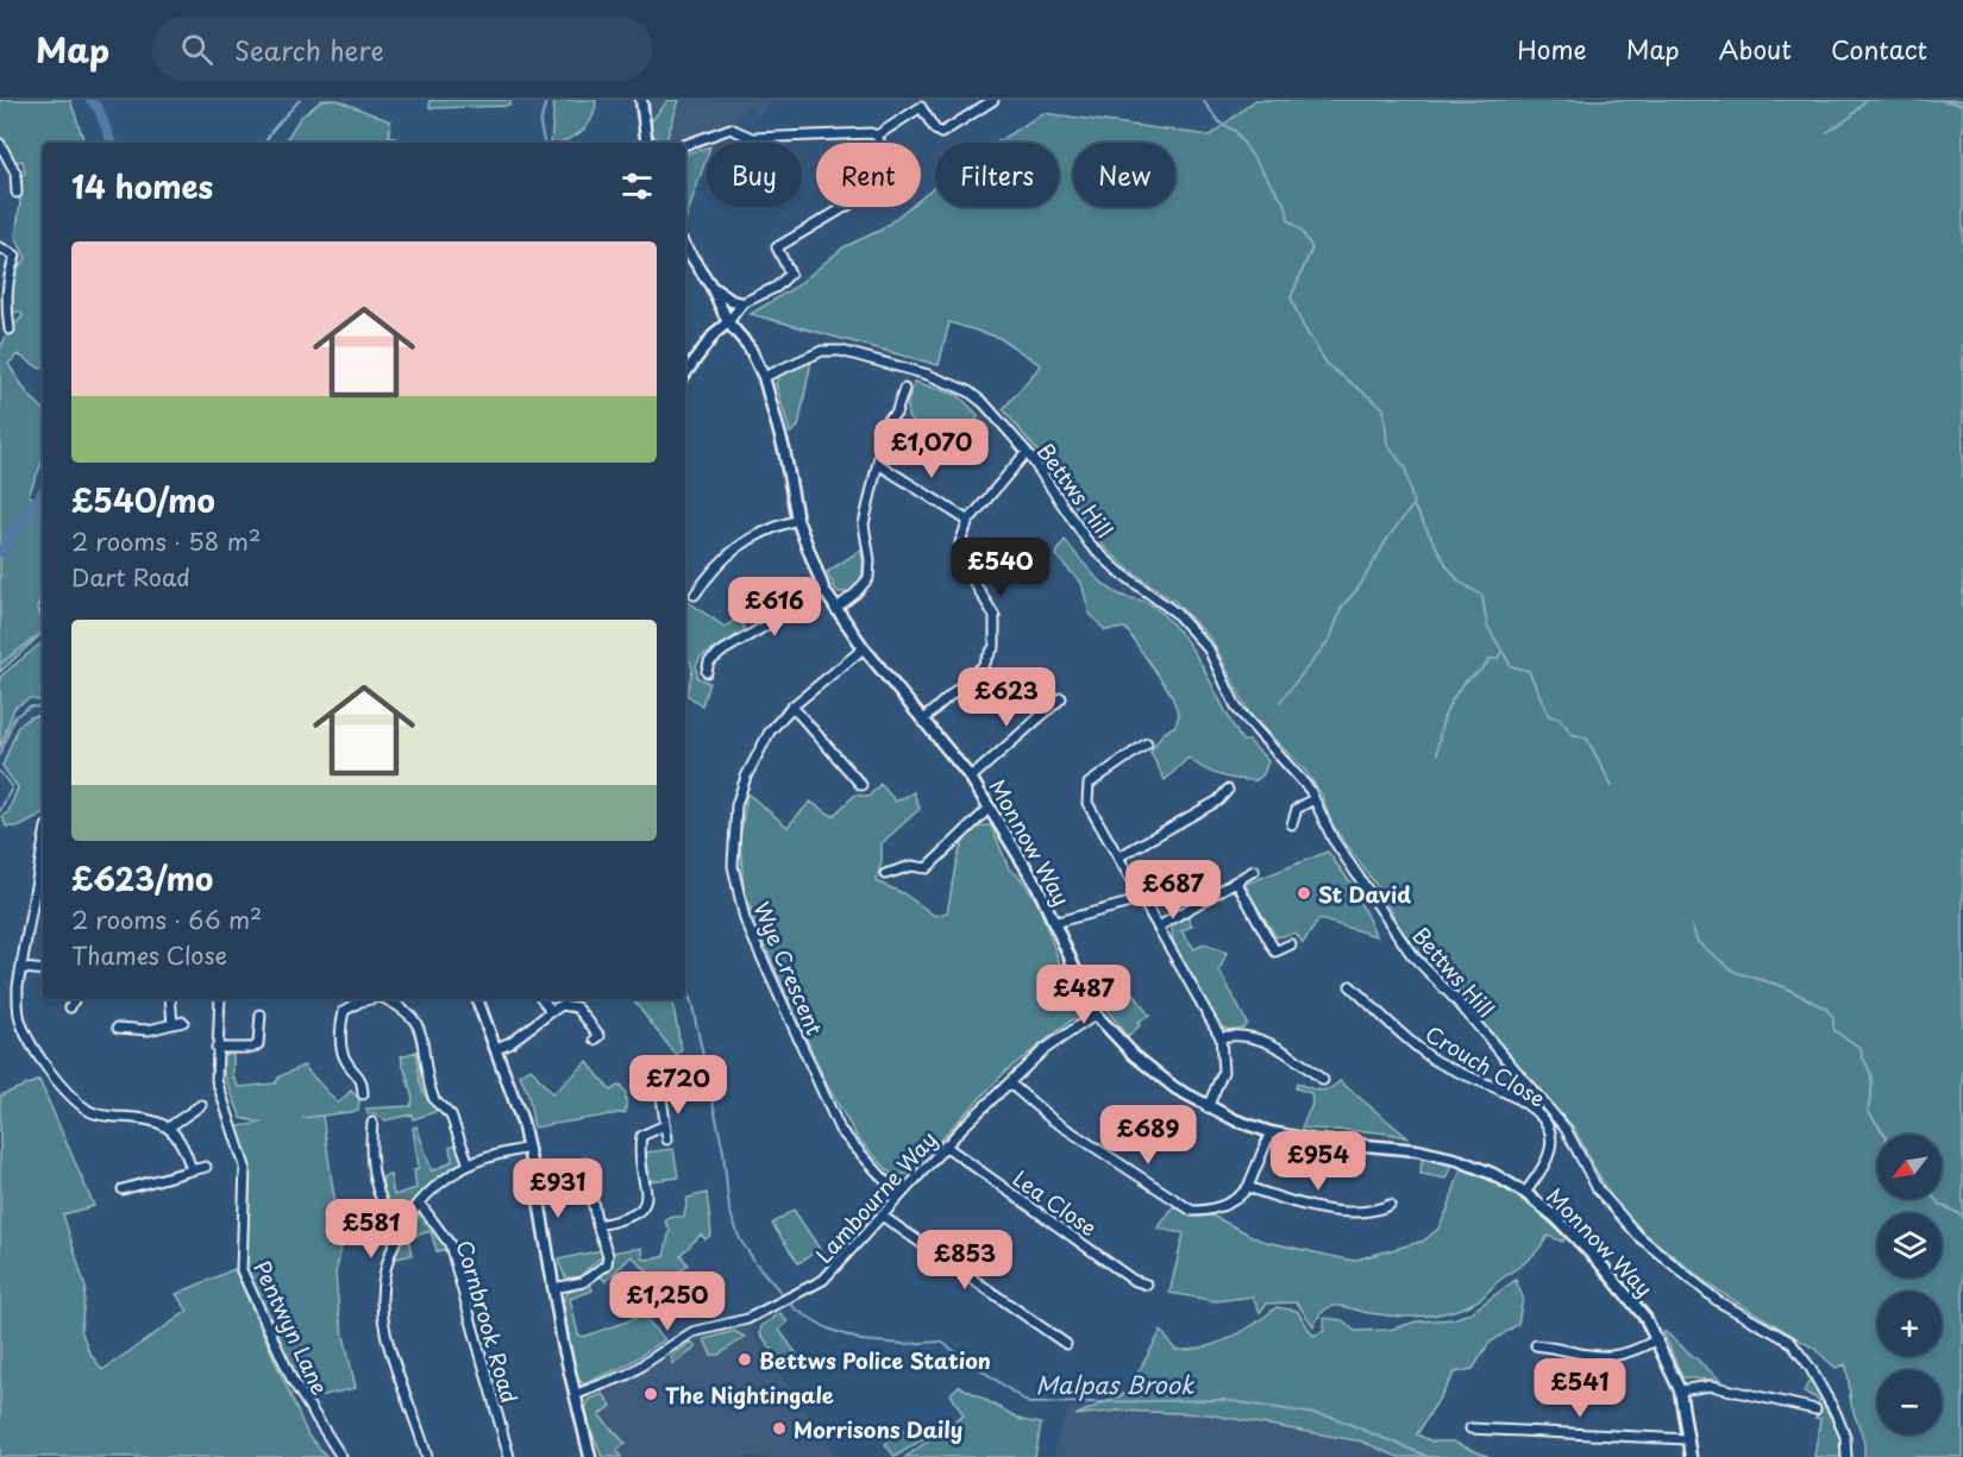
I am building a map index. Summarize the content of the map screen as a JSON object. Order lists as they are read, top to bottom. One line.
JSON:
{"streets":{"street":["Bettws Hill","Monnow Way","Wye Crescent","Crouch Close","Lambourne Way","Lea Close","Cornbrook Road","Pentwyn Lane"]},"crossings":[["Bettws Hill","Monnow Way"],["Monnow Way","Wye Crescent"],["Monnow Way","Crouch Close"],["Monnow Way","Lambourne Way"],["Wye Crescent","Lambourne Way"],["Lambourne Way","Lea Close"]],"water":["Malpas Brook"],"places":["St David","Bettws Police Station","The Nightingale","Morrisons Daily"],"north":"bottom left","page":{"header":"Map","search":"Search here","nav":["Home","Map","About","Contact"],"chip":["Buy","Rent","Filters","New"],"heading":"14 homes","list":[{"name":"£540/mo","note":"2 rooms · 58 m² · Dart Road"},{"name":"£623/mo","note":"2 rooms · 66 m² · Thames Close"}],"price":["£1,070","£540","£616","£623","£687","£487","£720","£689","£954","£931","£581","£853","£1,250","£541"],"map_buttons":["+","−"]}}
